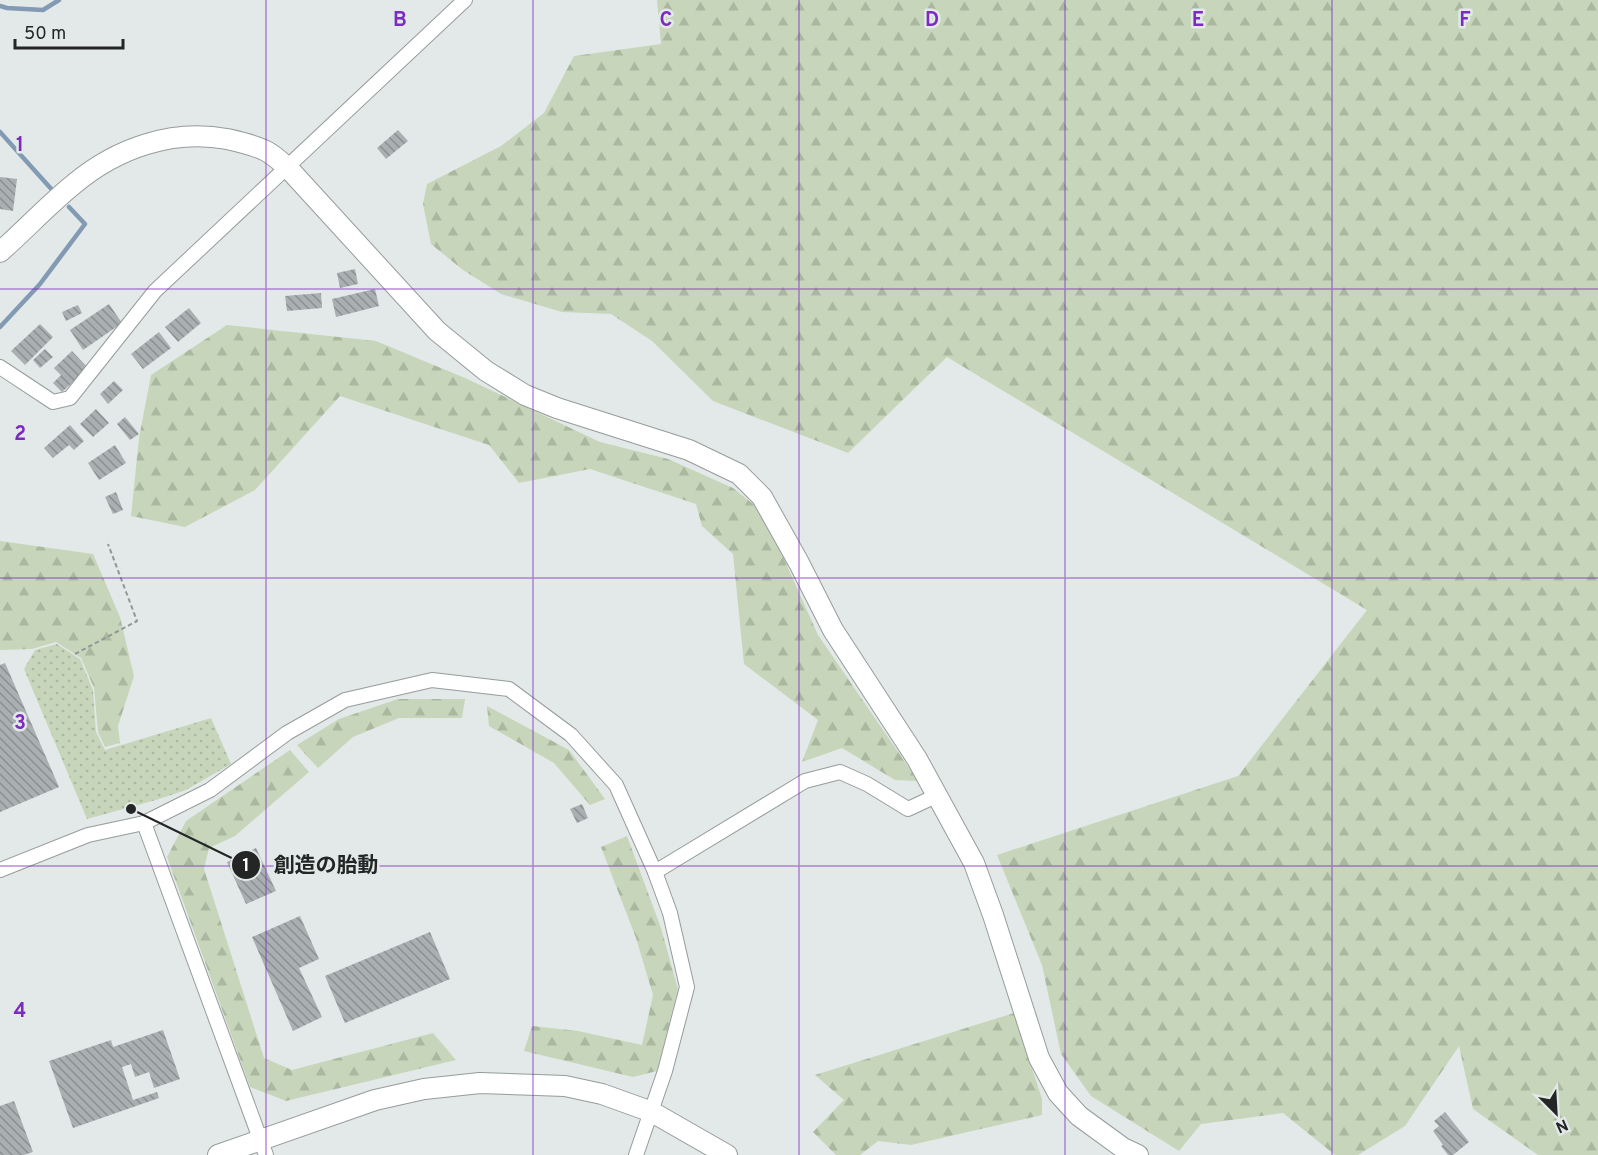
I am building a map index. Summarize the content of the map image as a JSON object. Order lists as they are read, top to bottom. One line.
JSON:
{"places":["創造の胎動"],"scale_bar":"50 m","north":"bottom right","grid":{"columns":["B","C","D","E","F"],"rows":["1","2","3","4"]}}
